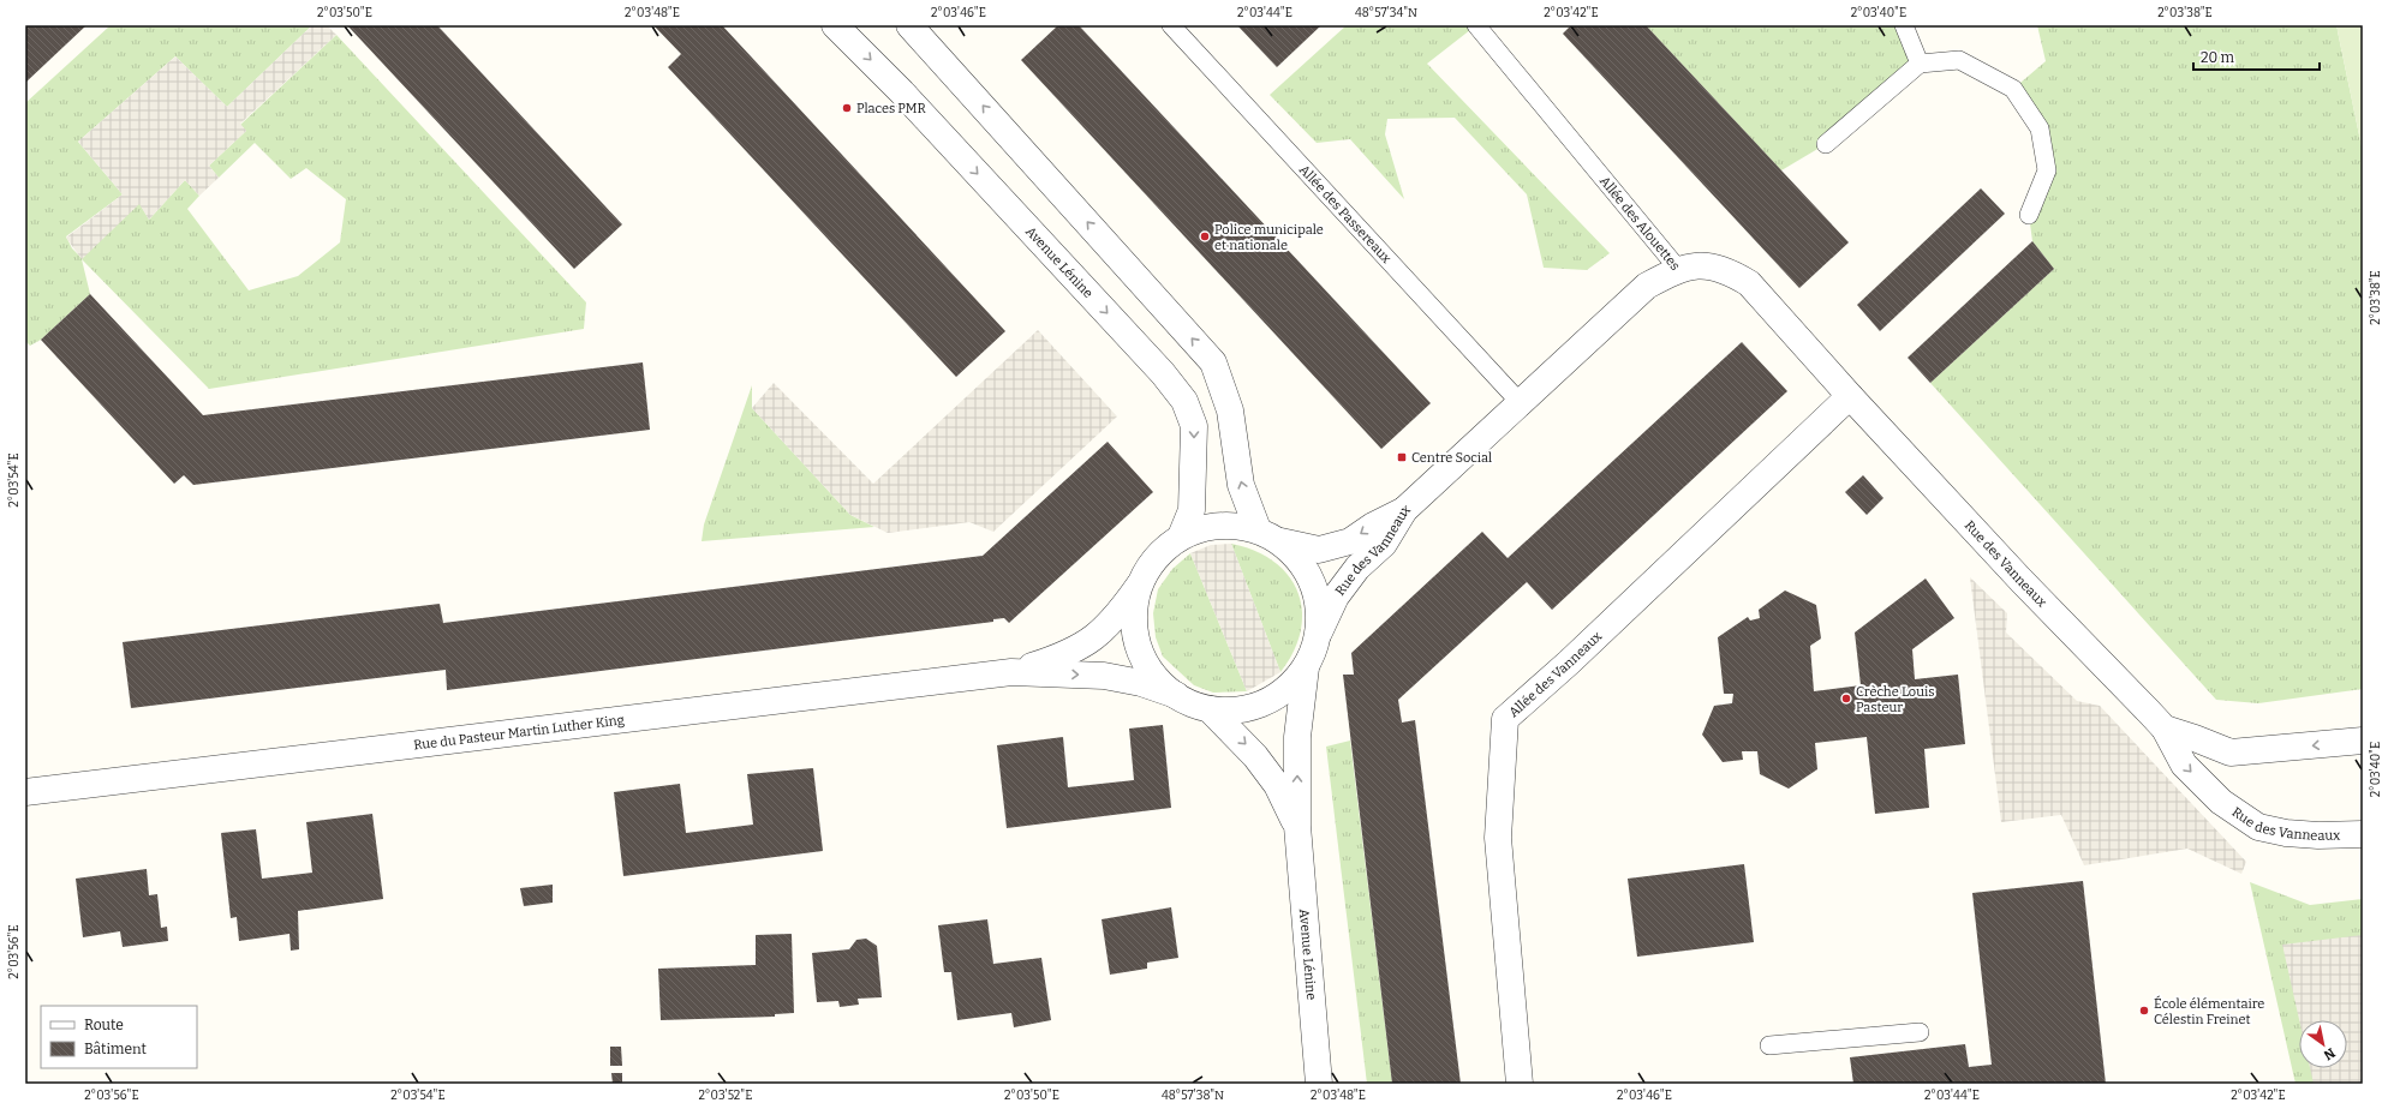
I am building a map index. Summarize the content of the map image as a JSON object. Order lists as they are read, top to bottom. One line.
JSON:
{"streets":{"street":["Allée des Alouettes","Avenue Lénine","Rue des Vanneaux","Allée des Vanneaux","Rue du Pasteur Martin Luther King"],"lane":["Allée des Passereaux"]},"crossings":[["Allée des Alouettes","Rue des Vanneaux"],["Allée des Alouettes","Allée des Vanneaux"],["Rue des Vanneaux","Allée des Vanneaux"]],"places":{"other":["Places PMR","Police municipale et nationale","Crèche Louis Pasteur","École élémentaire Célestin Freinet"],"transit":["Centre Social"]},"legend":["Route","Bâtiment"],"scale_bar":"20 m","north":"bottom right","coordinates":["2°03'50\"E","2°03'48\"E","2°03'46\"E","2°03'44\"E","48°57'34\"N","2°03'42\"E","2°03'40\"E","2°03'38\"E","2°03'54\"E","2°03'56\"E","2°03'52\"E","48°57'38\"N"]}
